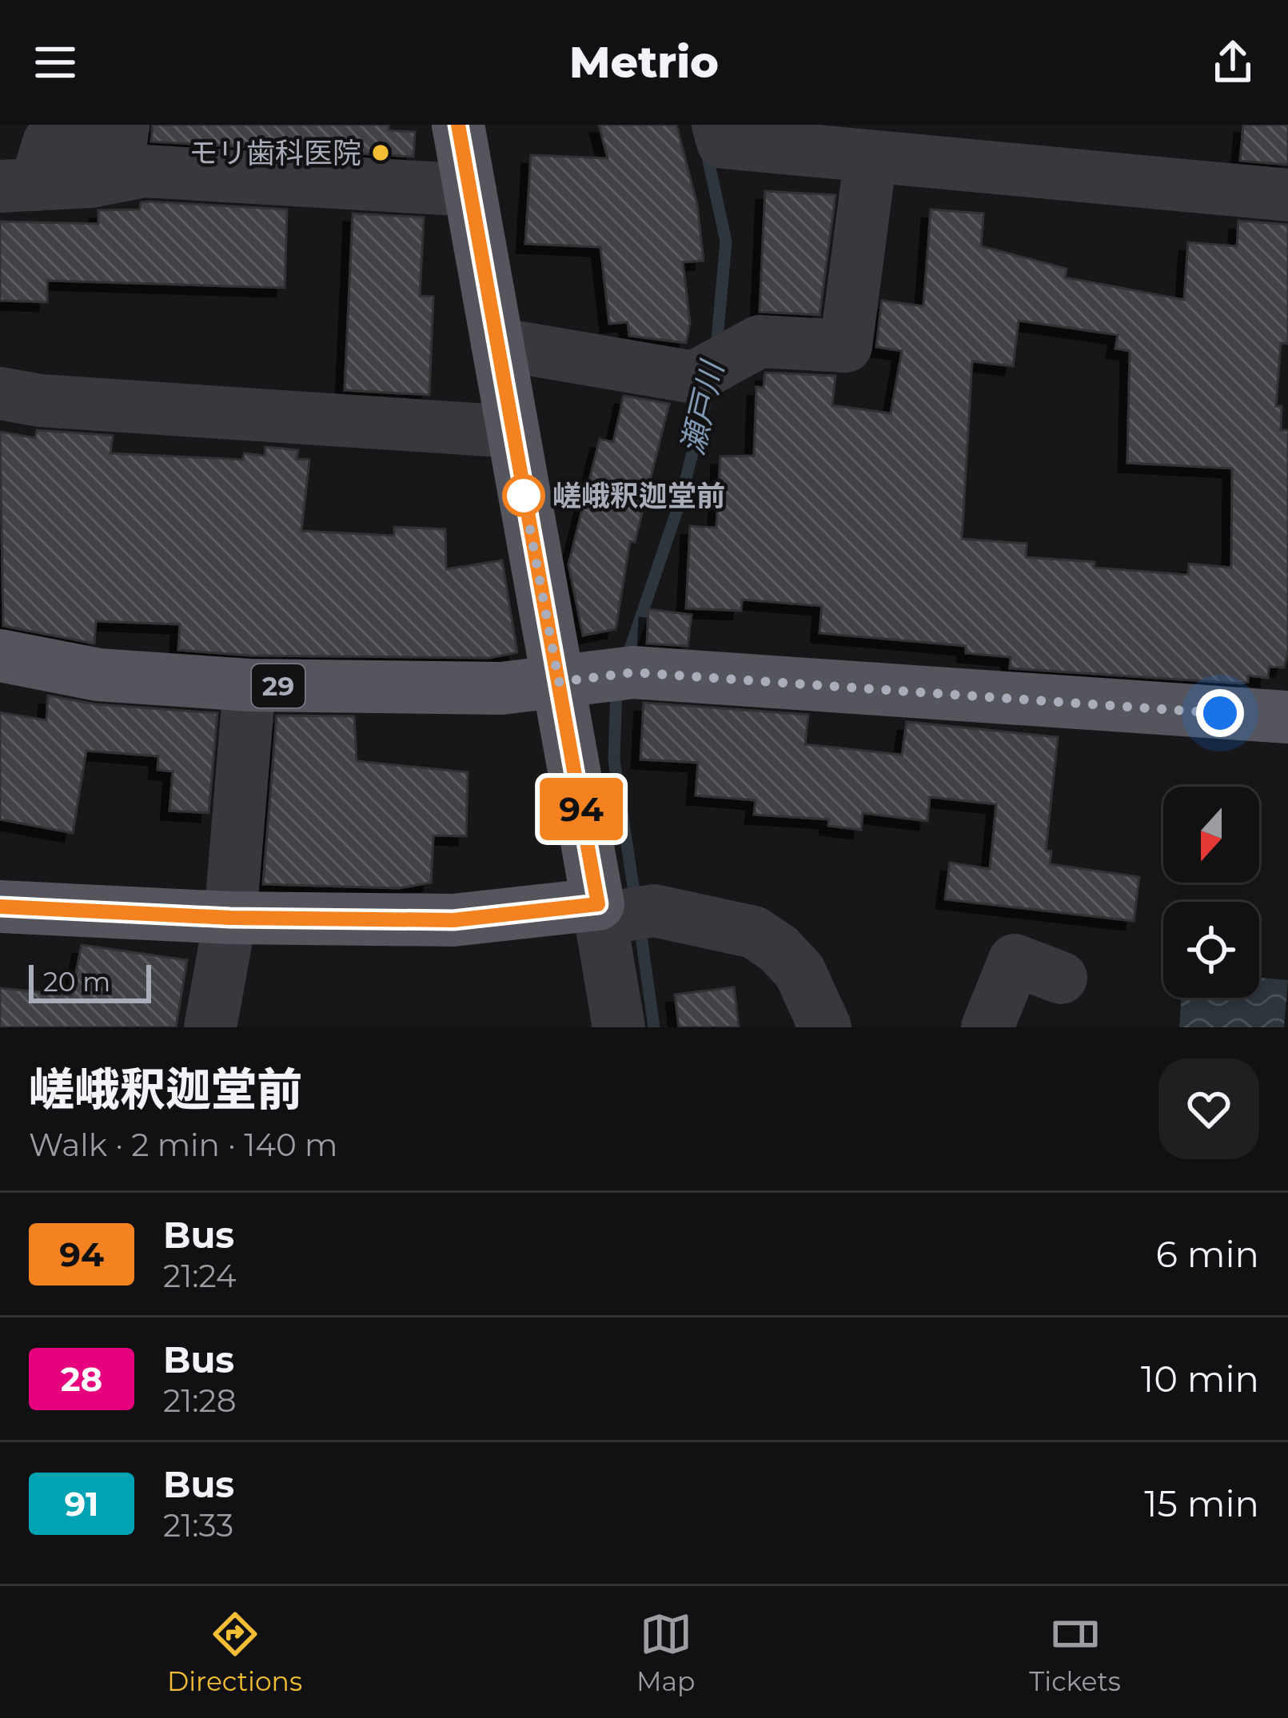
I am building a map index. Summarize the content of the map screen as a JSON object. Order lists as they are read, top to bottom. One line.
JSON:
{"streets":{"main road":["29"]},"water":["瀬戸川"],"places":["モリ歯科医院","嵯峨釈迦堂前"],"lines":["bus line 94"],"scale_bar":"20 m","north":"bottom","page":{"header":"Metrio","on_map":"94","scale":"20 m","heading":["嵯峨釈迦堂前","Walk · 2 min · 140 m"],"list":[{"mark":"94","name":"Bus","note":"21:24","value":"6 min"},{"mark":"28","name":"Bus","note":"21:28","value":"10 min"},{"mark":"91","name":"Bus","note":"21:33","value":"15 min"}],"tabs":["Directions","Map","Tickets"]}}
